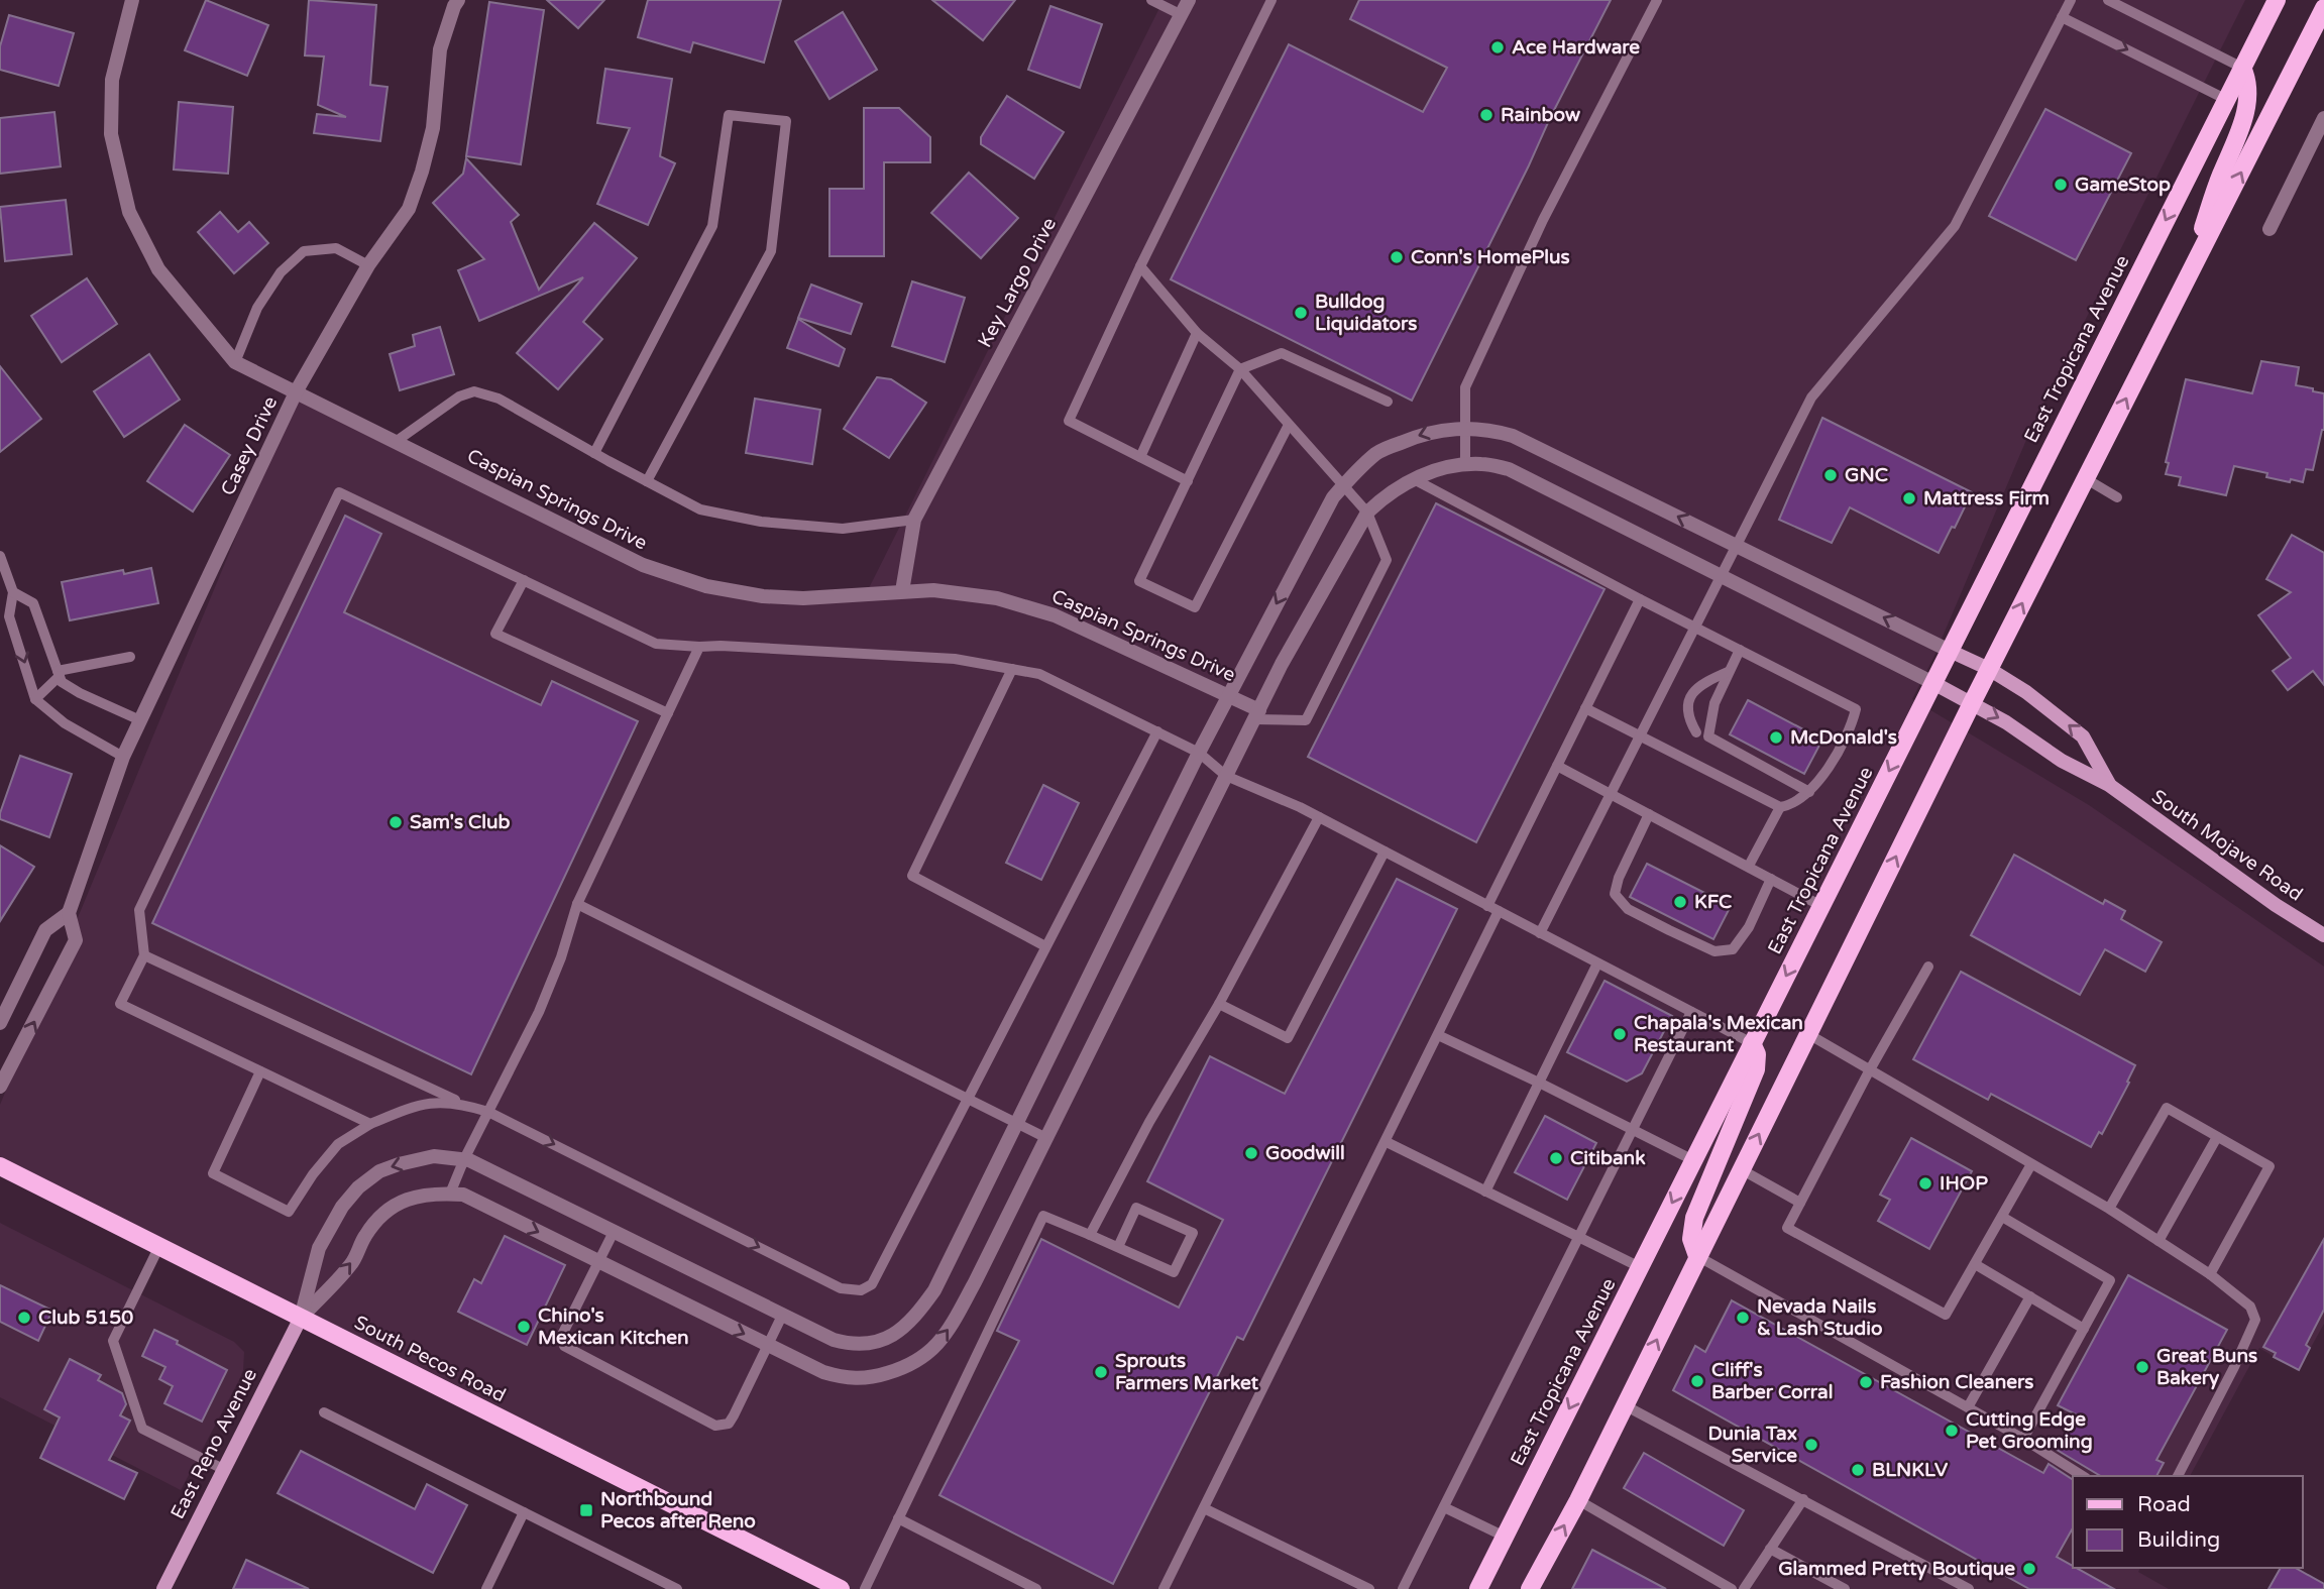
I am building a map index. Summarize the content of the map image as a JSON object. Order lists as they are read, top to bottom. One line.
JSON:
{"streets":{"main road":["East Tropicana Avenue","South Pecos Road"],"street":["Key Largo Drive","Casey Drive","Caspian Springs Drive","South Mojave Road","East Reno Avenue"]},"crossings":[["Key Largo Drive","Caspian Springs Drive"],["East Tropicana Avenue","South Mojave Road"],["Casey Drive","Caspian Springs Drive"],["South Pecos Road","East Reno Avenue"]],"places":{"other":["Ace Hardware","Rainbow","GameStop","Conn's HomePlus","Bulldog Liquidators","GNC","Mattress Firm","McDonald's","Sam's Club","KFC","Chapala's Mexican Restaurant","Goodwill","Citibank","IHOP","Club 5150","Nevada Nails & Lash Studio","Chino's Mexican Kitchen","Great Buns Bakery","Sprouts Farmers Market","Cliff's Barber Corral","Fashion Cleaners","Cutting Edge Pet Grooming","Dunia Tax Service","BLNKLV","Glammed Pretty Boutique"],"transit":["Northbound Pecos after Reno"]},"legend":["Road","Building"]}
